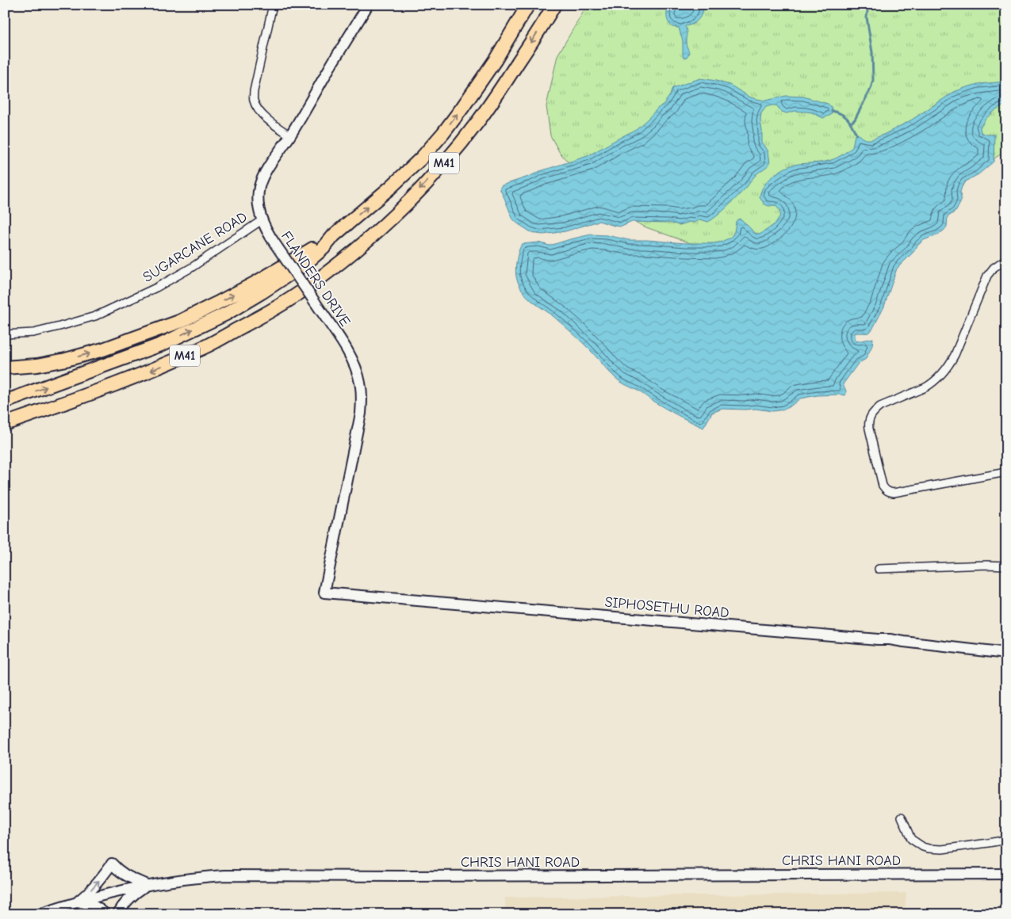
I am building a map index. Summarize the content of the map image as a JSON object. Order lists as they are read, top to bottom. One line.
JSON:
{"streets":{"highway":["M41"],"street":["SUGARCANE ROAD","FLANDERS DRIVE","SIPHOSETHU ROAD","CHRIS HANI ROAD"]},"crossings":[["SUGARCANE ROAD","FLANDERS DRIVE"],["FLANDERS DRIVE","SIPHOSETHU ROAD"]]}
